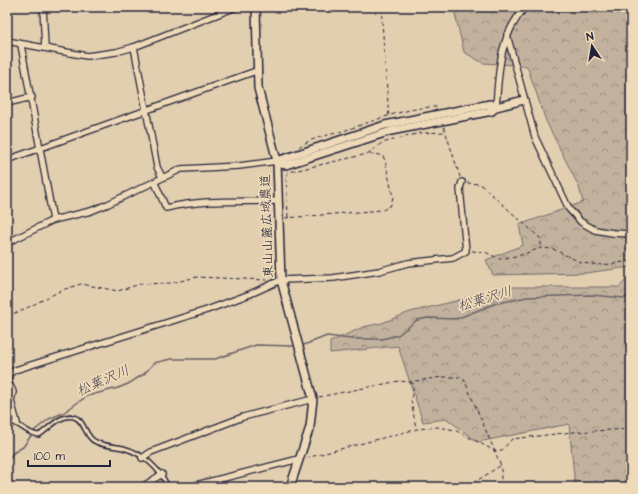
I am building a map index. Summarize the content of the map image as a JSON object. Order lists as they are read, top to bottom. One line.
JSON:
{"streets":{"street":["東山山麓広域農道"]},"water":["松葉沢川"],"scale_bar":"100 m","north":"top"}
